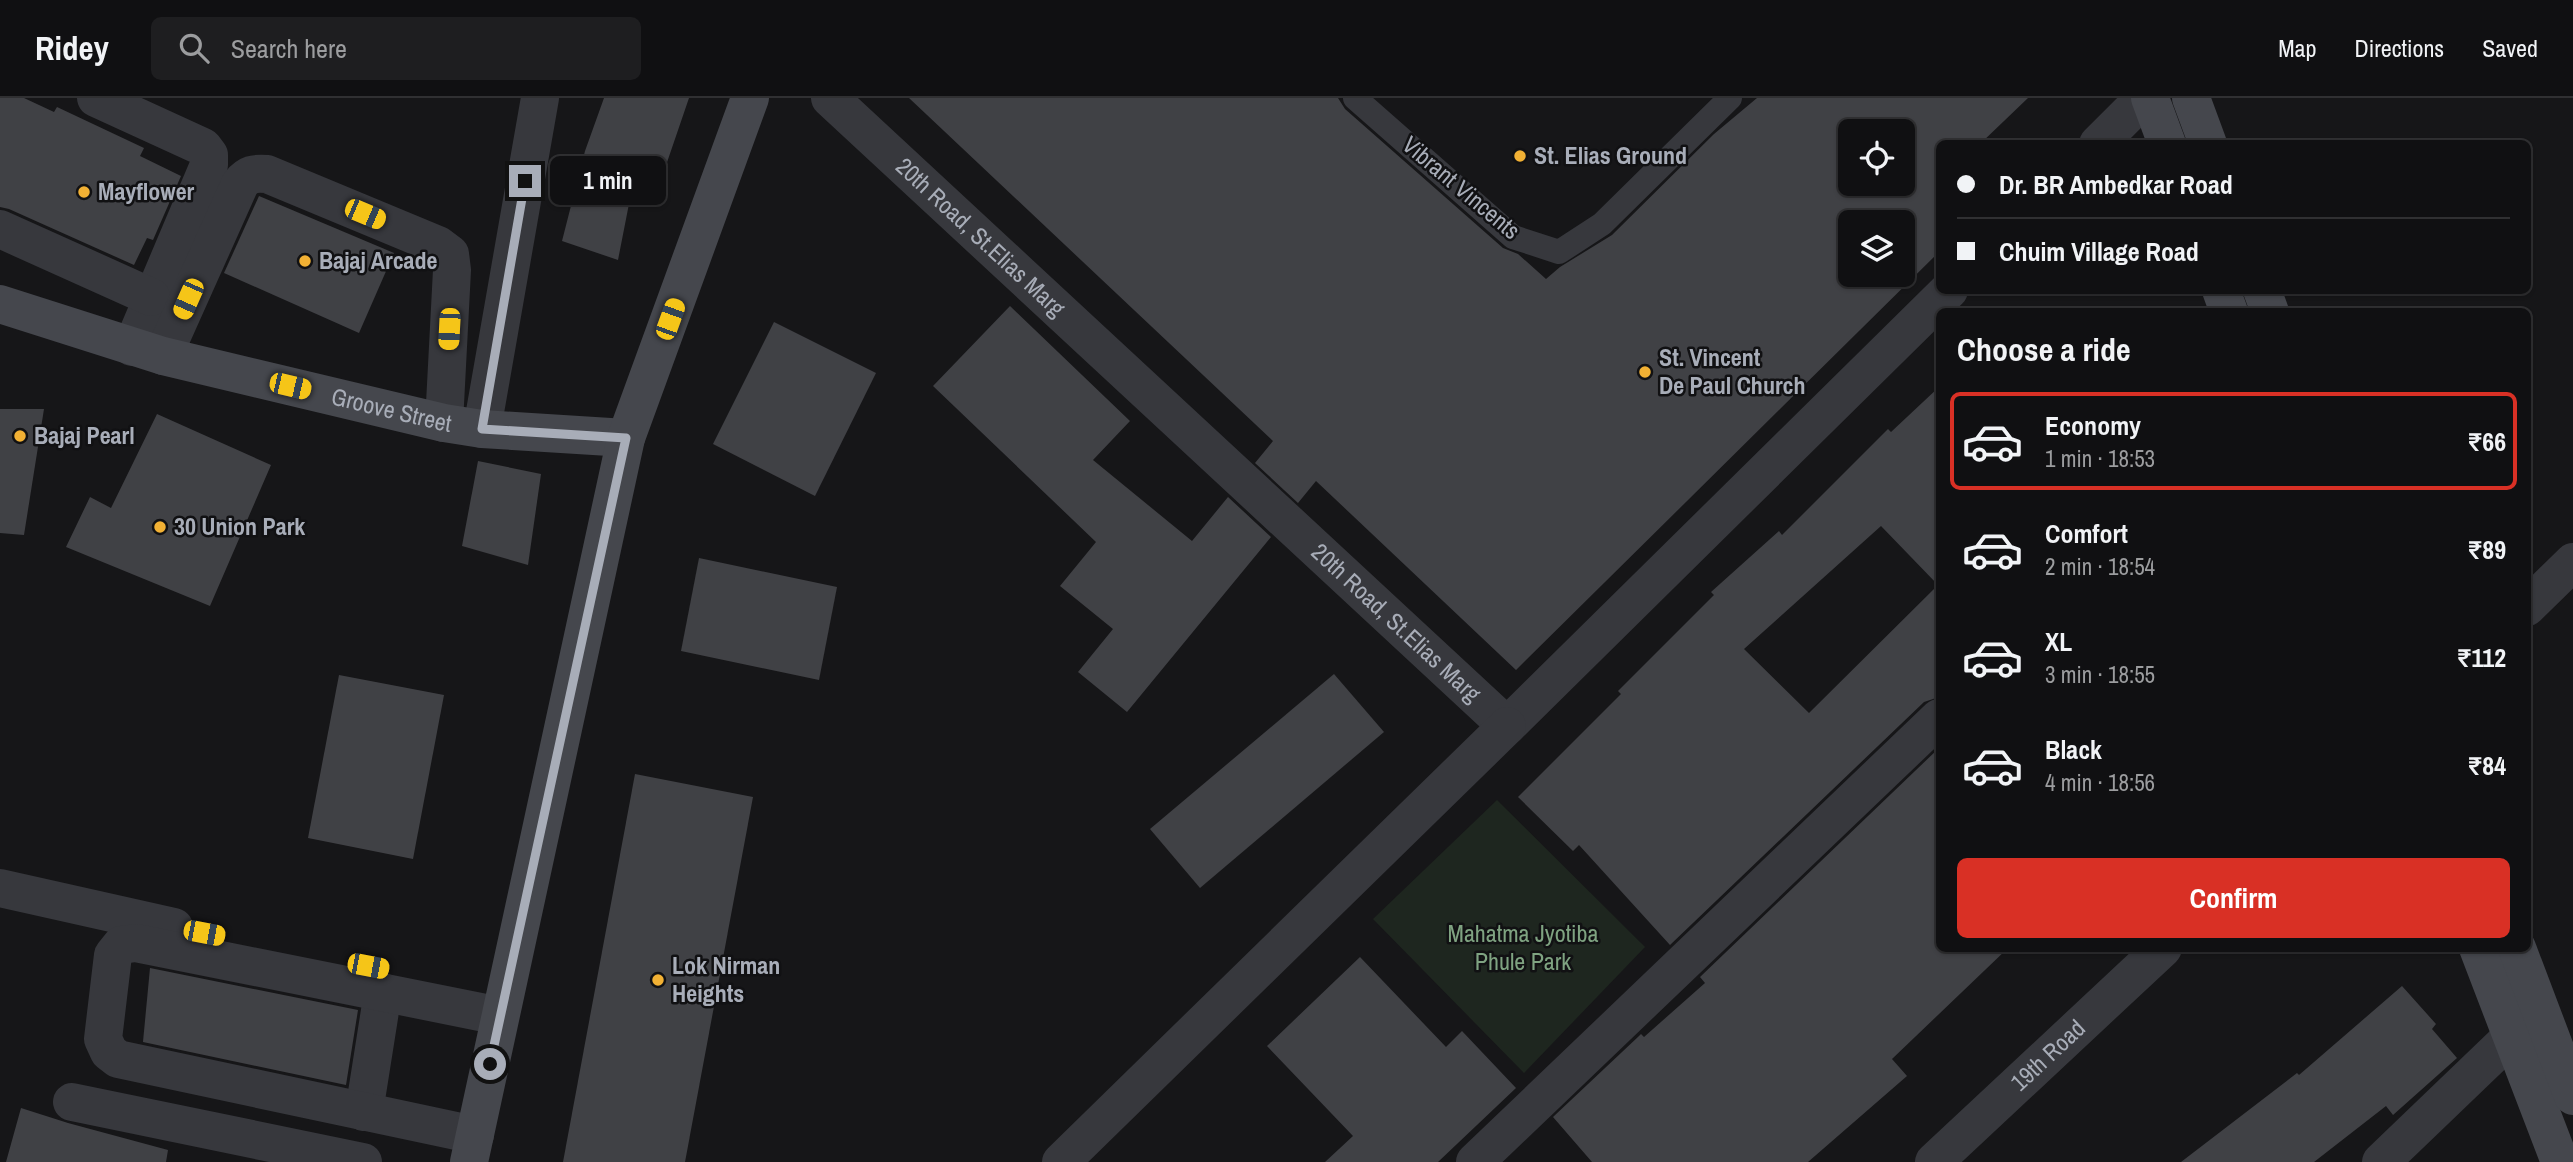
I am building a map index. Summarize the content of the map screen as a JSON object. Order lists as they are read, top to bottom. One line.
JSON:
{"streets":{"street":["20th Road, St.Elias Marg","Groove Street","19th Road"],"lane":["Vibrant Vincents"]},"parks":["Mahatma Jyotiba Phule Park"],"places":["St. Elias Ground","Mayflower","Bajaj Arcade","St. Vincent De Paul Church","Bajaj Pearl","30 Union Park","Lok Nirman Heights"],"page":{"header":"Ridey","search":"Search here","nav":["Map","Directions","Saved"],"banner":["Dr. BR Ambedkar Road","Chuim Village Road"],"bubble":"1 min","heading":"Choose a ride","list":[{"name":"Economy","note":"1 min · 18:53","value":"₹66"},{"name":"Comfort","note":"2 min · 18:54","value":"₹89"},{"name":"XL","note":"3 min · 18:55","value":"₹112"},{"name":"Black","note":"4 min · 18:56","value":"₹84"}],"buttons":"Confirm"}}
